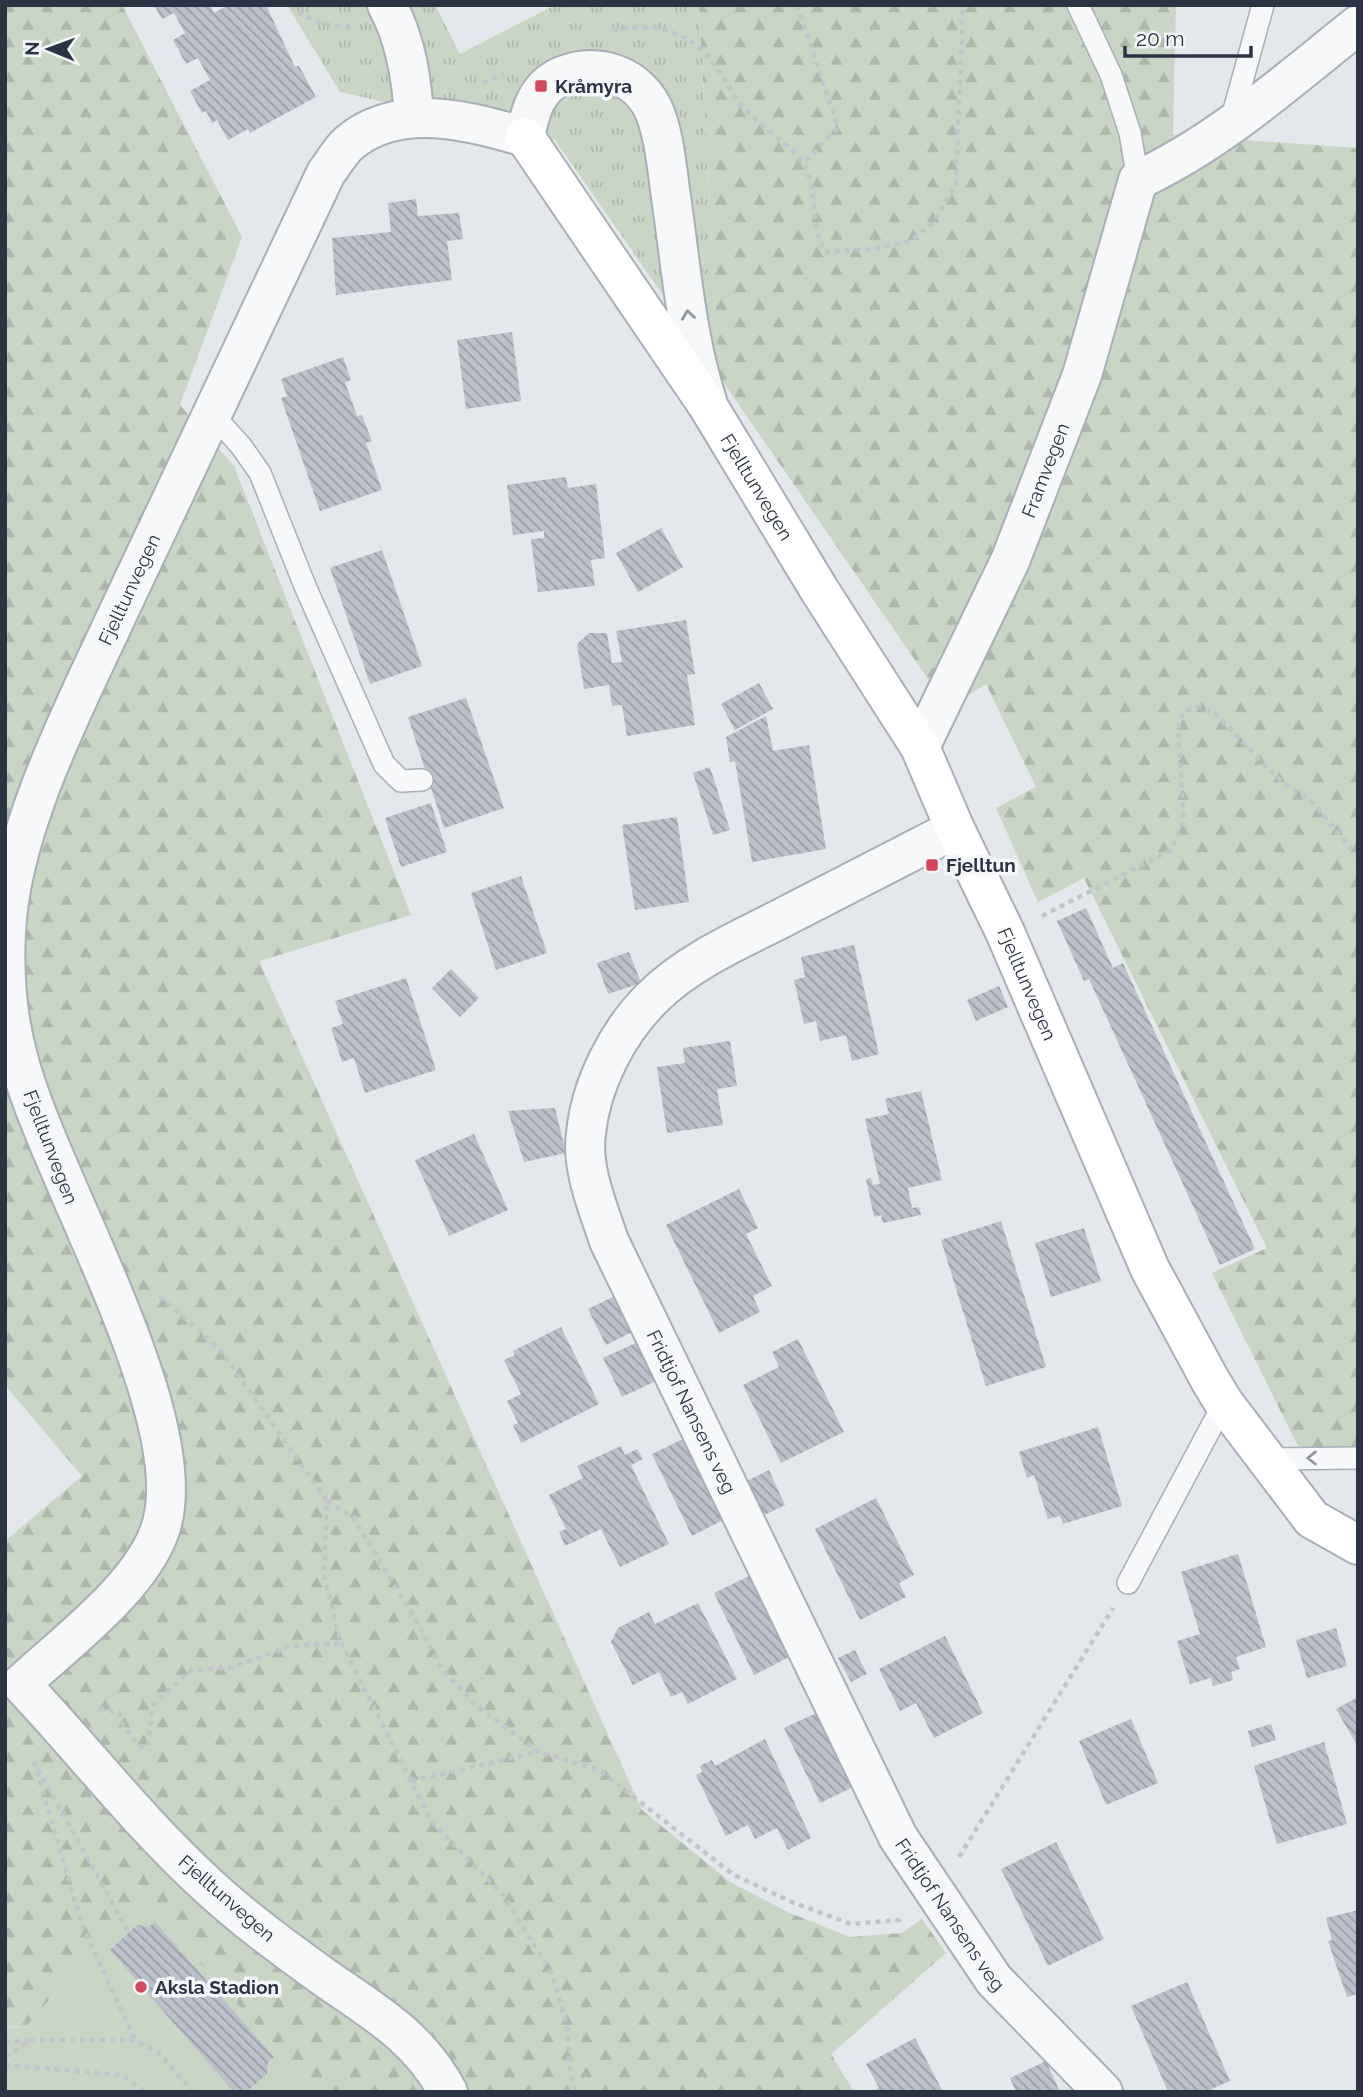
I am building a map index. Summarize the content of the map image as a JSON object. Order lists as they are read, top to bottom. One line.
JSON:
{"streets":{"street":["Framvegen","Fjelltunvegen","Fridtjof Nansens veg"]},"crossings":[["Framvegen","Fjelltunvegen"],["Fjelltunvegen","Fridtjof Nansens veg"]],"places":{"transit":["Kråmyra","Fjelltun"],"other":["Aksla Stadion"]},"scale_bar":"20 m","north":"left"}
